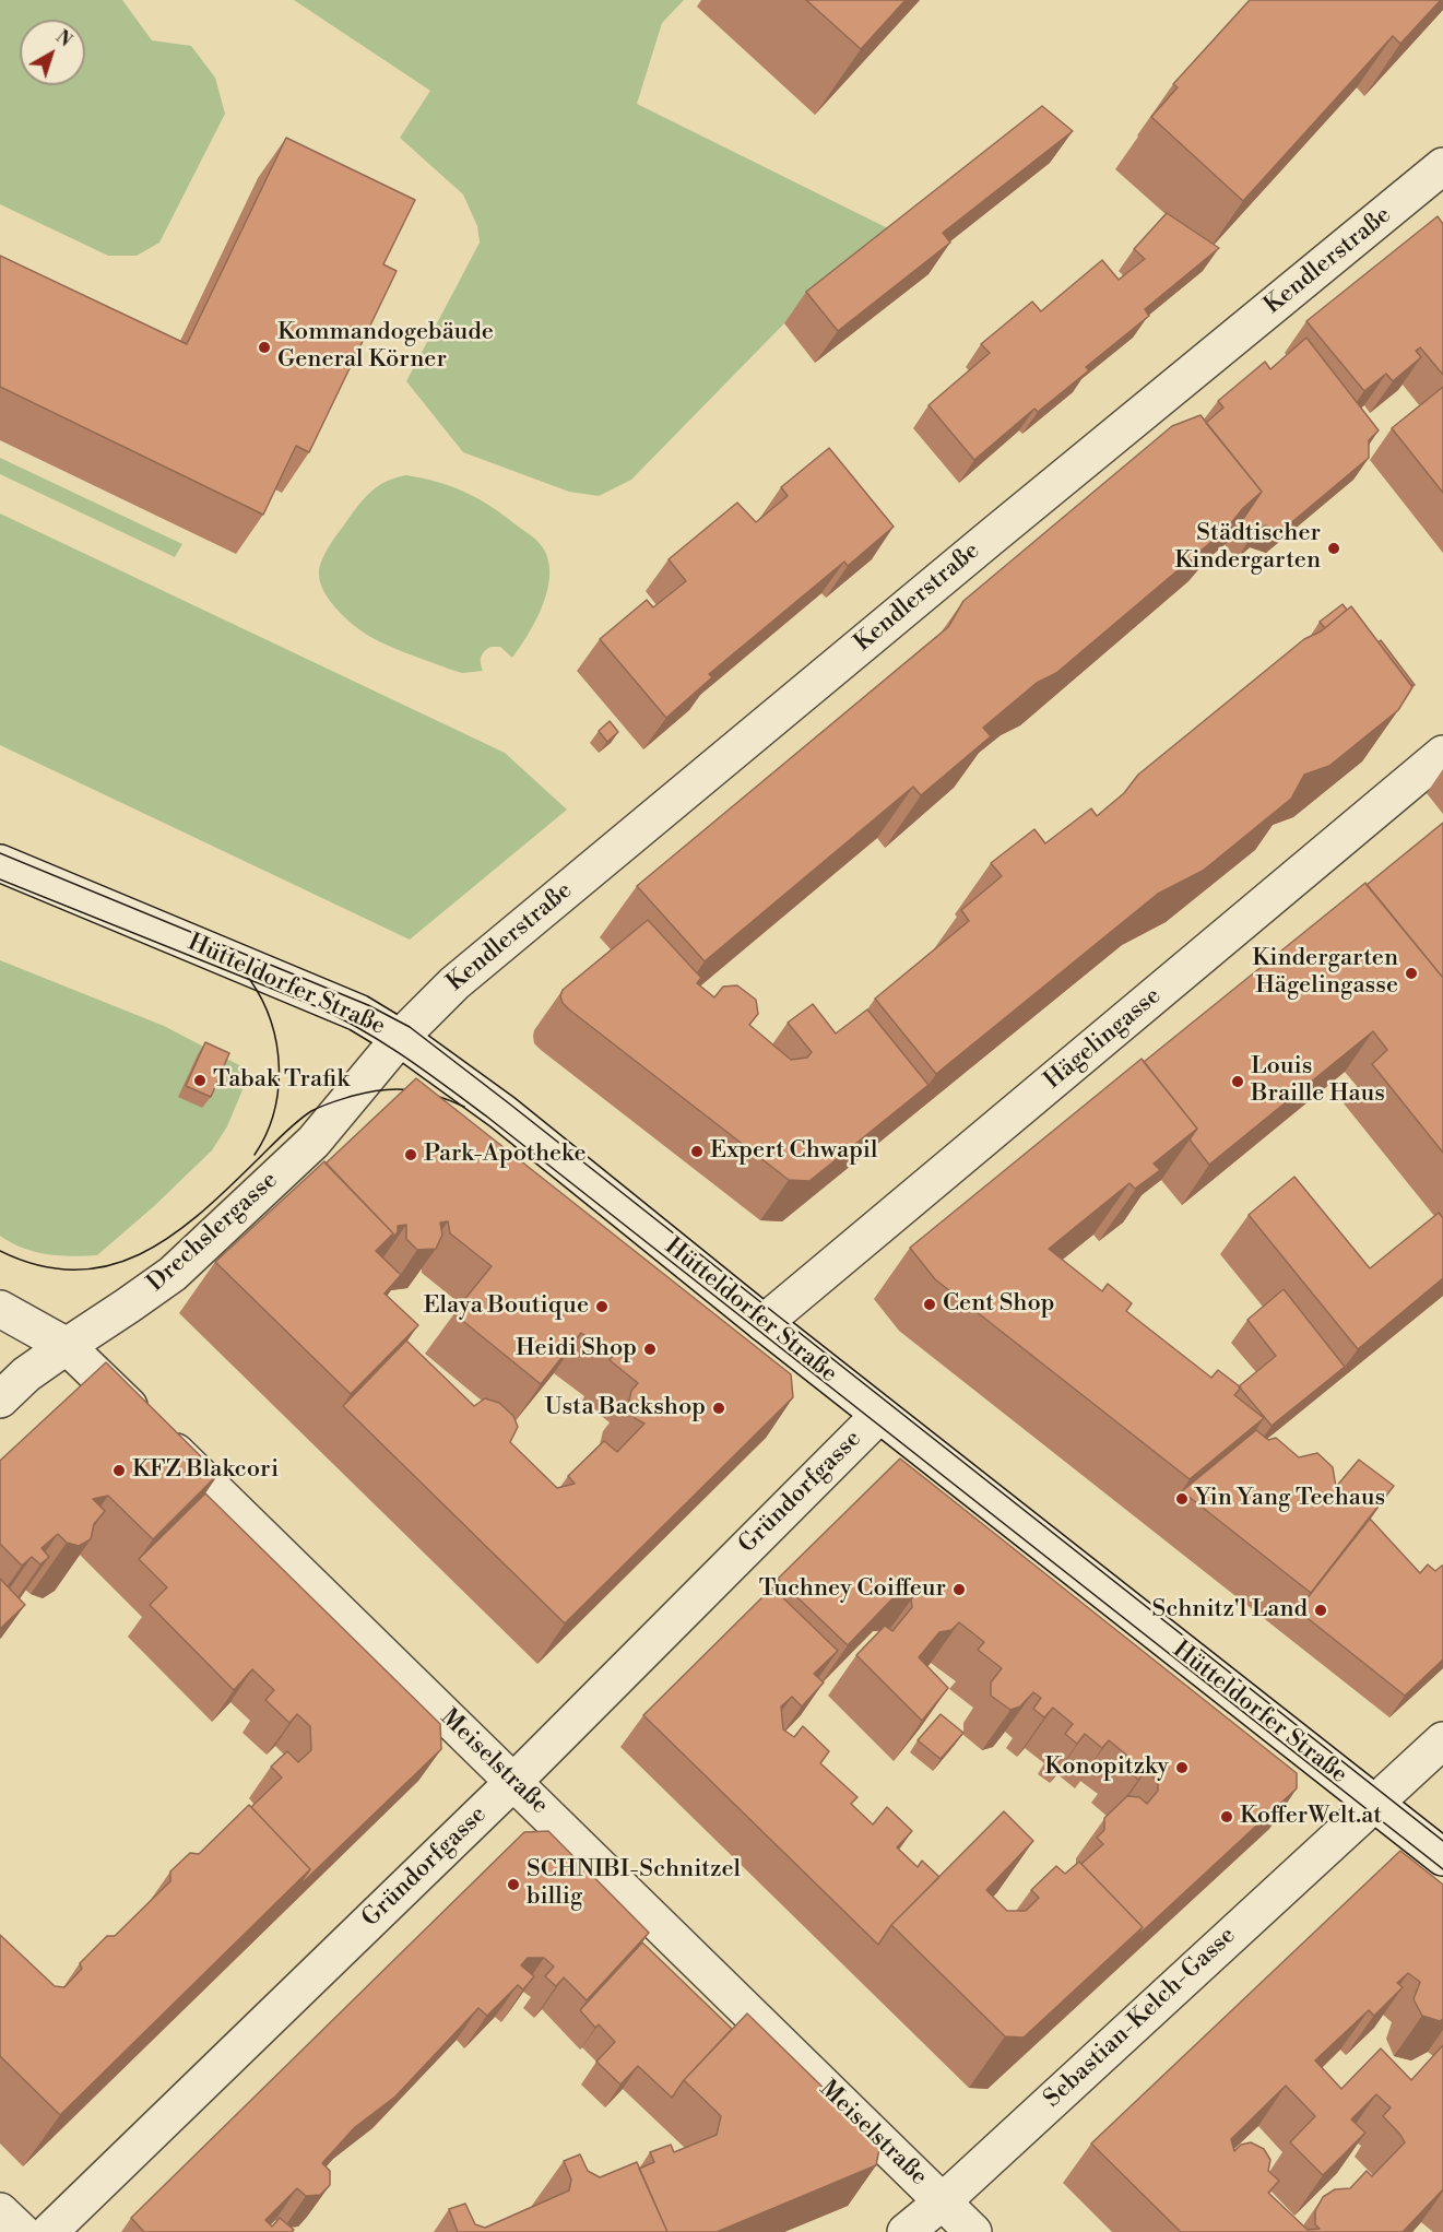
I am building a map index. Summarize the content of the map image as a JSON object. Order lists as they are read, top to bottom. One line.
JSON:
{"streets":{"street":["Kendlerstraße","Hütteldorfer Straße","Hägelingasse","Drechslergasse","Gründorfgasse","Meiselstraße","Sebastian-Kelch-Gasse"]},"crossings":[["Kendlerstraße","Hütteldorfer Straße"],["Kendlerstraße","Drechslergasse"],["Hütteldorfer Straße","Hägelingasse"],["Hütteldorfer Straße","Drechslergasse"],["Hütteldorfer Straße","Gründorfgasse"],["Hütteldorfer Straße","Sebastian-Kelch-Gasse"],["Drechslergasse","Meiselstraße"],["Gründorfgasse","Meiselstraße"],["Meiselstraße","Sebastian-Kelch-Gasse"]],"places":["Kommandogebäude General Körner","Städtischer Kindergarten","Kindergarten Hägelingasse","Tabak Trafik","Louis Braille Haus","Expert Chwapil","Park-Apotheke","Cent Shop","Elaya Boutique","Heidi Shop","Usta Backshop","KFZ Blakcori","Yin Yang Teehaus","Tuchney Coiffeur","Schnitz'l Land","Konopitzky","KofferWelt.at","SCHNIBI-Schnitzel billig"],"north":"top right"}
